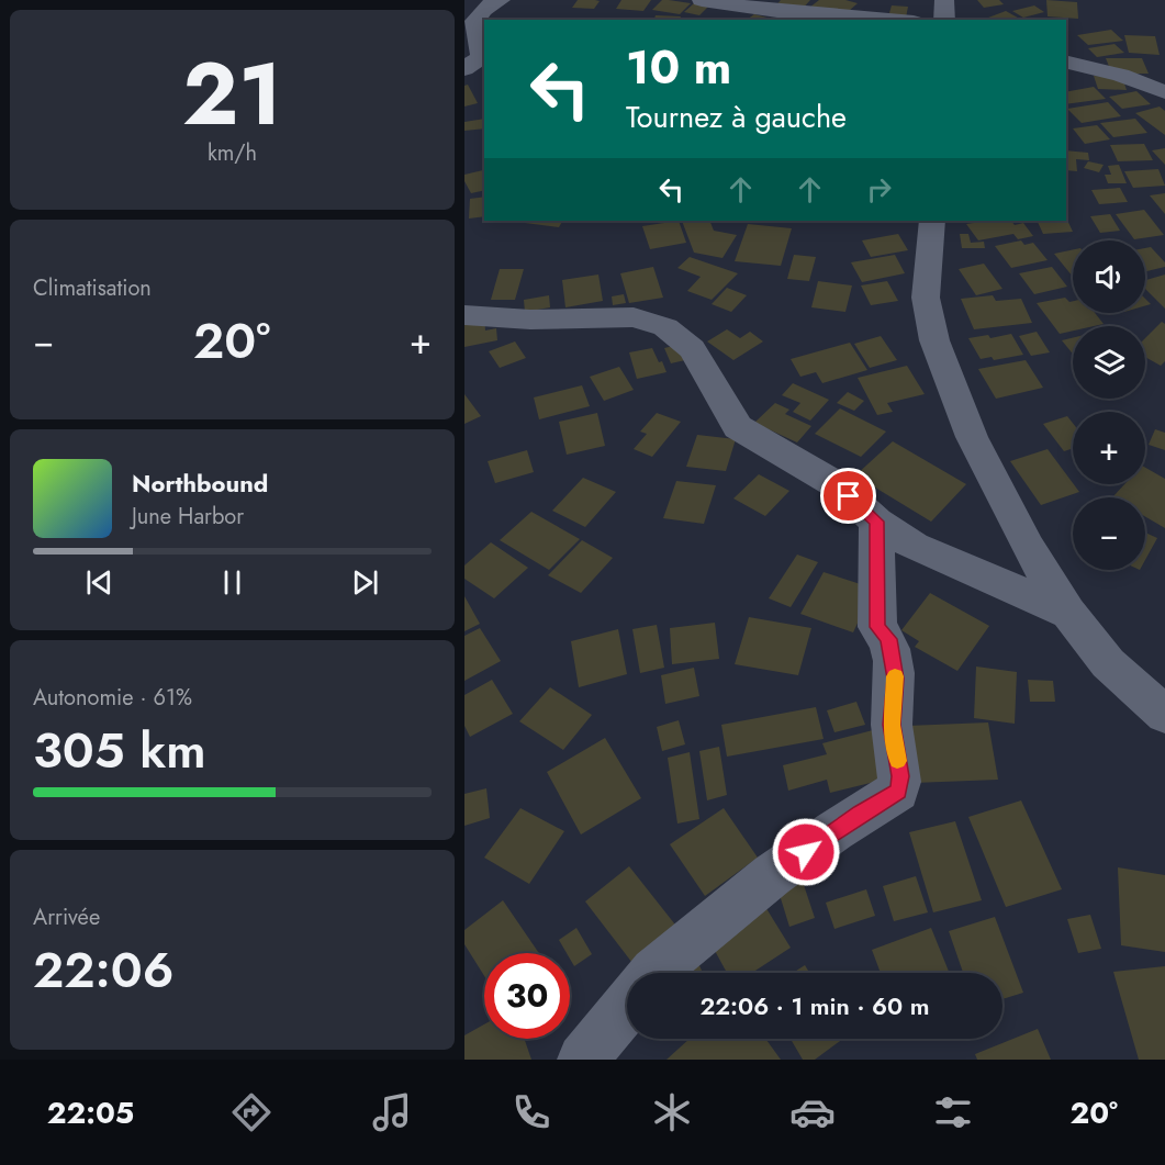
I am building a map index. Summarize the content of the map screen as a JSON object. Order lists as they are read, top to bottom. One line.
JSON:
{"page":{"tile":[["21","km/h"],"Climatisation",["Autonomie · 61%","305 km"],["Arrivée","22:06"]],"turn":["10 m","Tournez à gauche"],"map_buttons":["+","−"],"heat":["−","20°","+"],"song":["Northbound","June Harbor"],"limit":"30","trip":"22:06 · 1 min · 60 m","tabs":["22:05","20°"]}}
